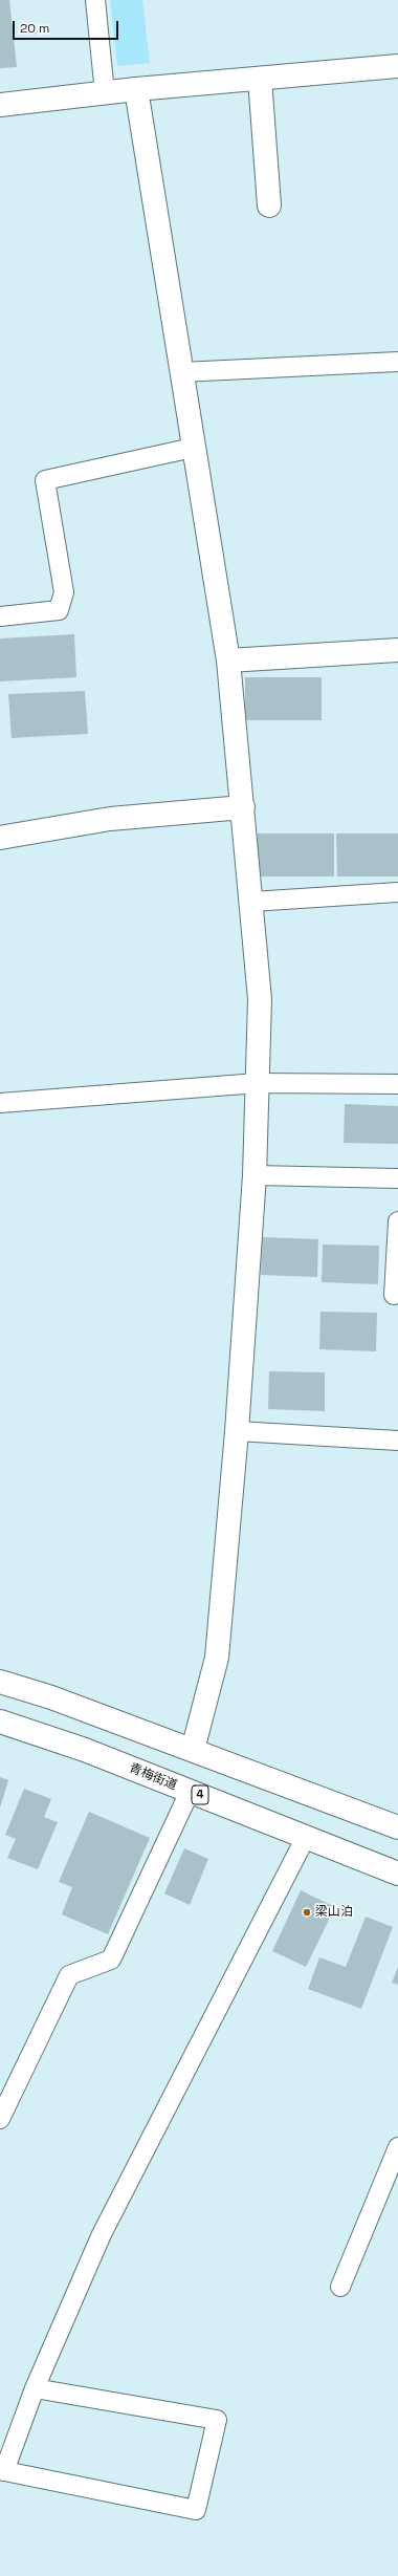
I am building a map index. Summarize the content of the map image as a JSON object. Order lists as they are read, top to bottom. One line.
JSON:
{"streets":{"street":["青梅街道","4"]},"places":["梁山泊"],"scale_bar":"20 m"}
